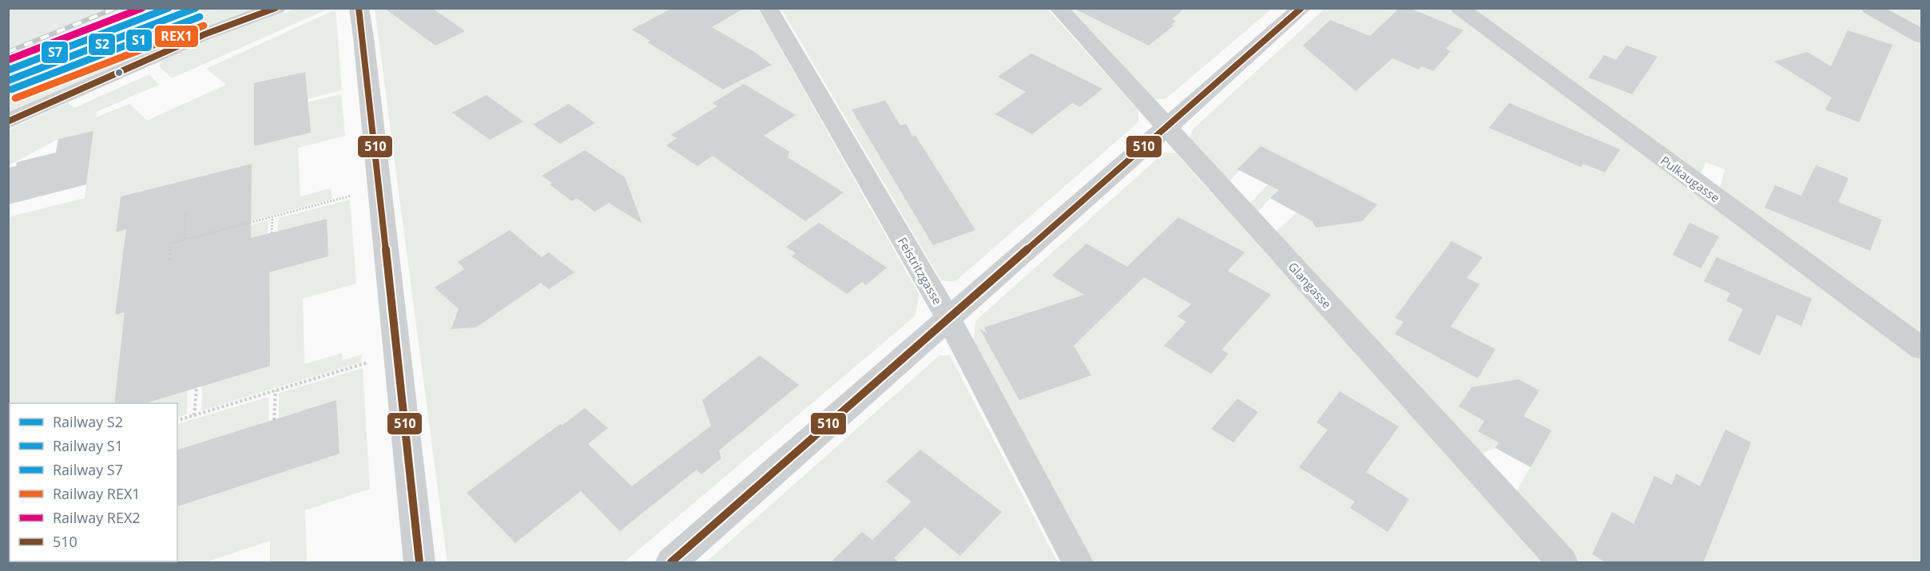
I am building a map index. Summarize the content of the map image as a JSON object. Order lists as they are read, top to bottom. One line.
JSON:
{"streets":{"street":["Pulkaugasse","Feistritzgasse","Glangasse"]},"lines":["rail line S2","rail line S7","rail line REX2","transit line 510","rail line S1","rail line REX1"],"legend":["Railway S2","Railway S1","Railway S7","Railway REX1","Railway REX2","510"]}
